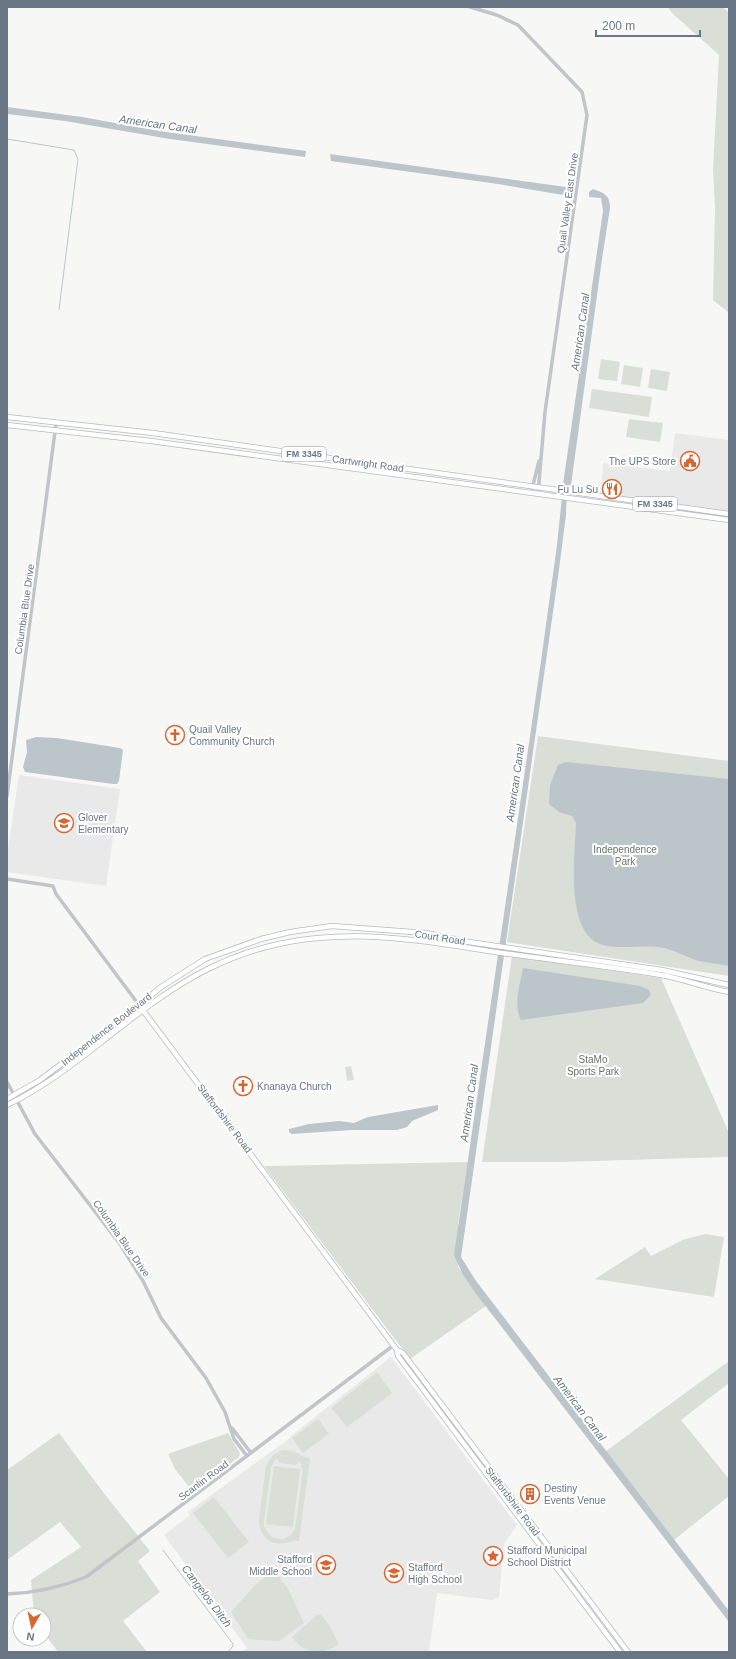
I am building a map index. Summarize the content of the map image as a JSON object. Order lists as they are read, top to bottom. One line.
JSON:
{"streets":{"main road":["FM 3345","Cartwright Road","Court Road","Independence Boulevard","Staffordshire Road"],"street":["Quail Valley East Drive","Columbia Blue Drive","Scanlin Road"]},"crossings":[["Quail Valley East Drive","Cartwright Road"],["Cartwright Road","Columbia Blue Drive"],["Columbia Blue Drive","Independence Boulevard"],["Columbia Blue Drive","Scanlin Road"],["Court Road","Independence Boulevard"],["Independence Boulevard","Staffordshire Road"],["Staffordshire Road","Scanlin Road"]],"water":["American Canal","Cangelos Ditch"],"parks":["Independence Park","StaMo Sports Park"],"places":{"public building":["The UPS Store"],"restaurant":["Fu Lu Su"],"church":["Quail Valley Community Church","Knanaya Church"],"school or university":["Glover Elementary","Stafford Middle School","Stafford High School"],"building":["Destiny Events Venue"],"place":["Stafford Municipal School District"]},"scale_bar":"200 m","north":"bottom"}
